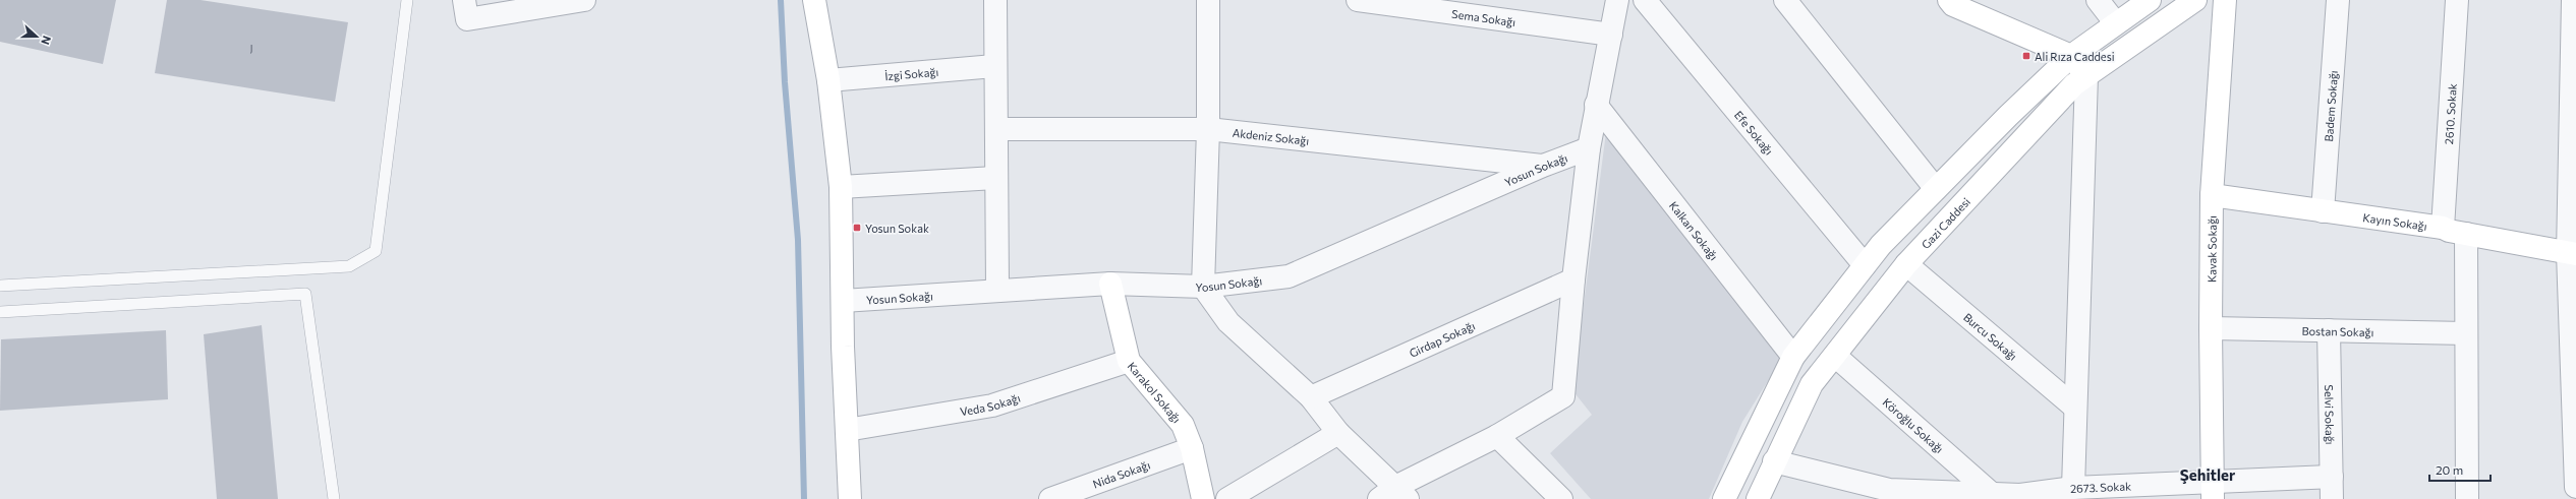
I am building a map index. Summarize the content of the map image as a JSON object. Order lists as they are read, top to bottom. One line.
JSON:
{"streets":{"street":["Sema Sokağı","İzgi Sokağı","Badem Sokağı","2610. Sokak","Efe Sokağı","Akdeniz Sokağı","Yosun Sokağı","Kayın Sokağı","Gazi Caddesi","Kalkan Sokağı","Kavak Sokağı","Bostan Sokağı","Burcu Sokağı","Girdap Sokağı","Karakol Sokağı","Veda Sokağı","Selvi Sokağı","Köroğlu Sokağı","Nida Sokağı","2673. Sokak"]},"crossings":[["Badem Sokağı","Kayın Sokağı"],["2610. Sokak","Kayın Sokağı"],["Akdeniz Sokağı","Yosun Sokağı"],["Yosun Sokağı","Karakol Sokağı"],["Kayın Sokağı","Kavak Sokağı"],["Gazi Caddesi","Burcu Sokağı"],["Gazi Caddesi","Köroğlu Sokağı"],["Gazi Caddesi","2673. Sokak"],["Kavak Sokağı","Bostan Sokağı"],["Kavak Sokağı","2673. Sokak"],["Bostan Sokağı","Selvi Sokağı"],["Karakol Sokağı","Veda Sokağı"],["Karakol Sokağı","Nida Sokağı"],["Selvi Sokağı","2673. Sokak"],["Köroğlu Sokağı","2673. Sokak"]],"districts":["Şehitler"],"places":{"transit":["Ali Rıza Caddesi","Yosun Sokak"]},"house_numbers":["J"],"scale_bar":"20 m","north":"right"}
